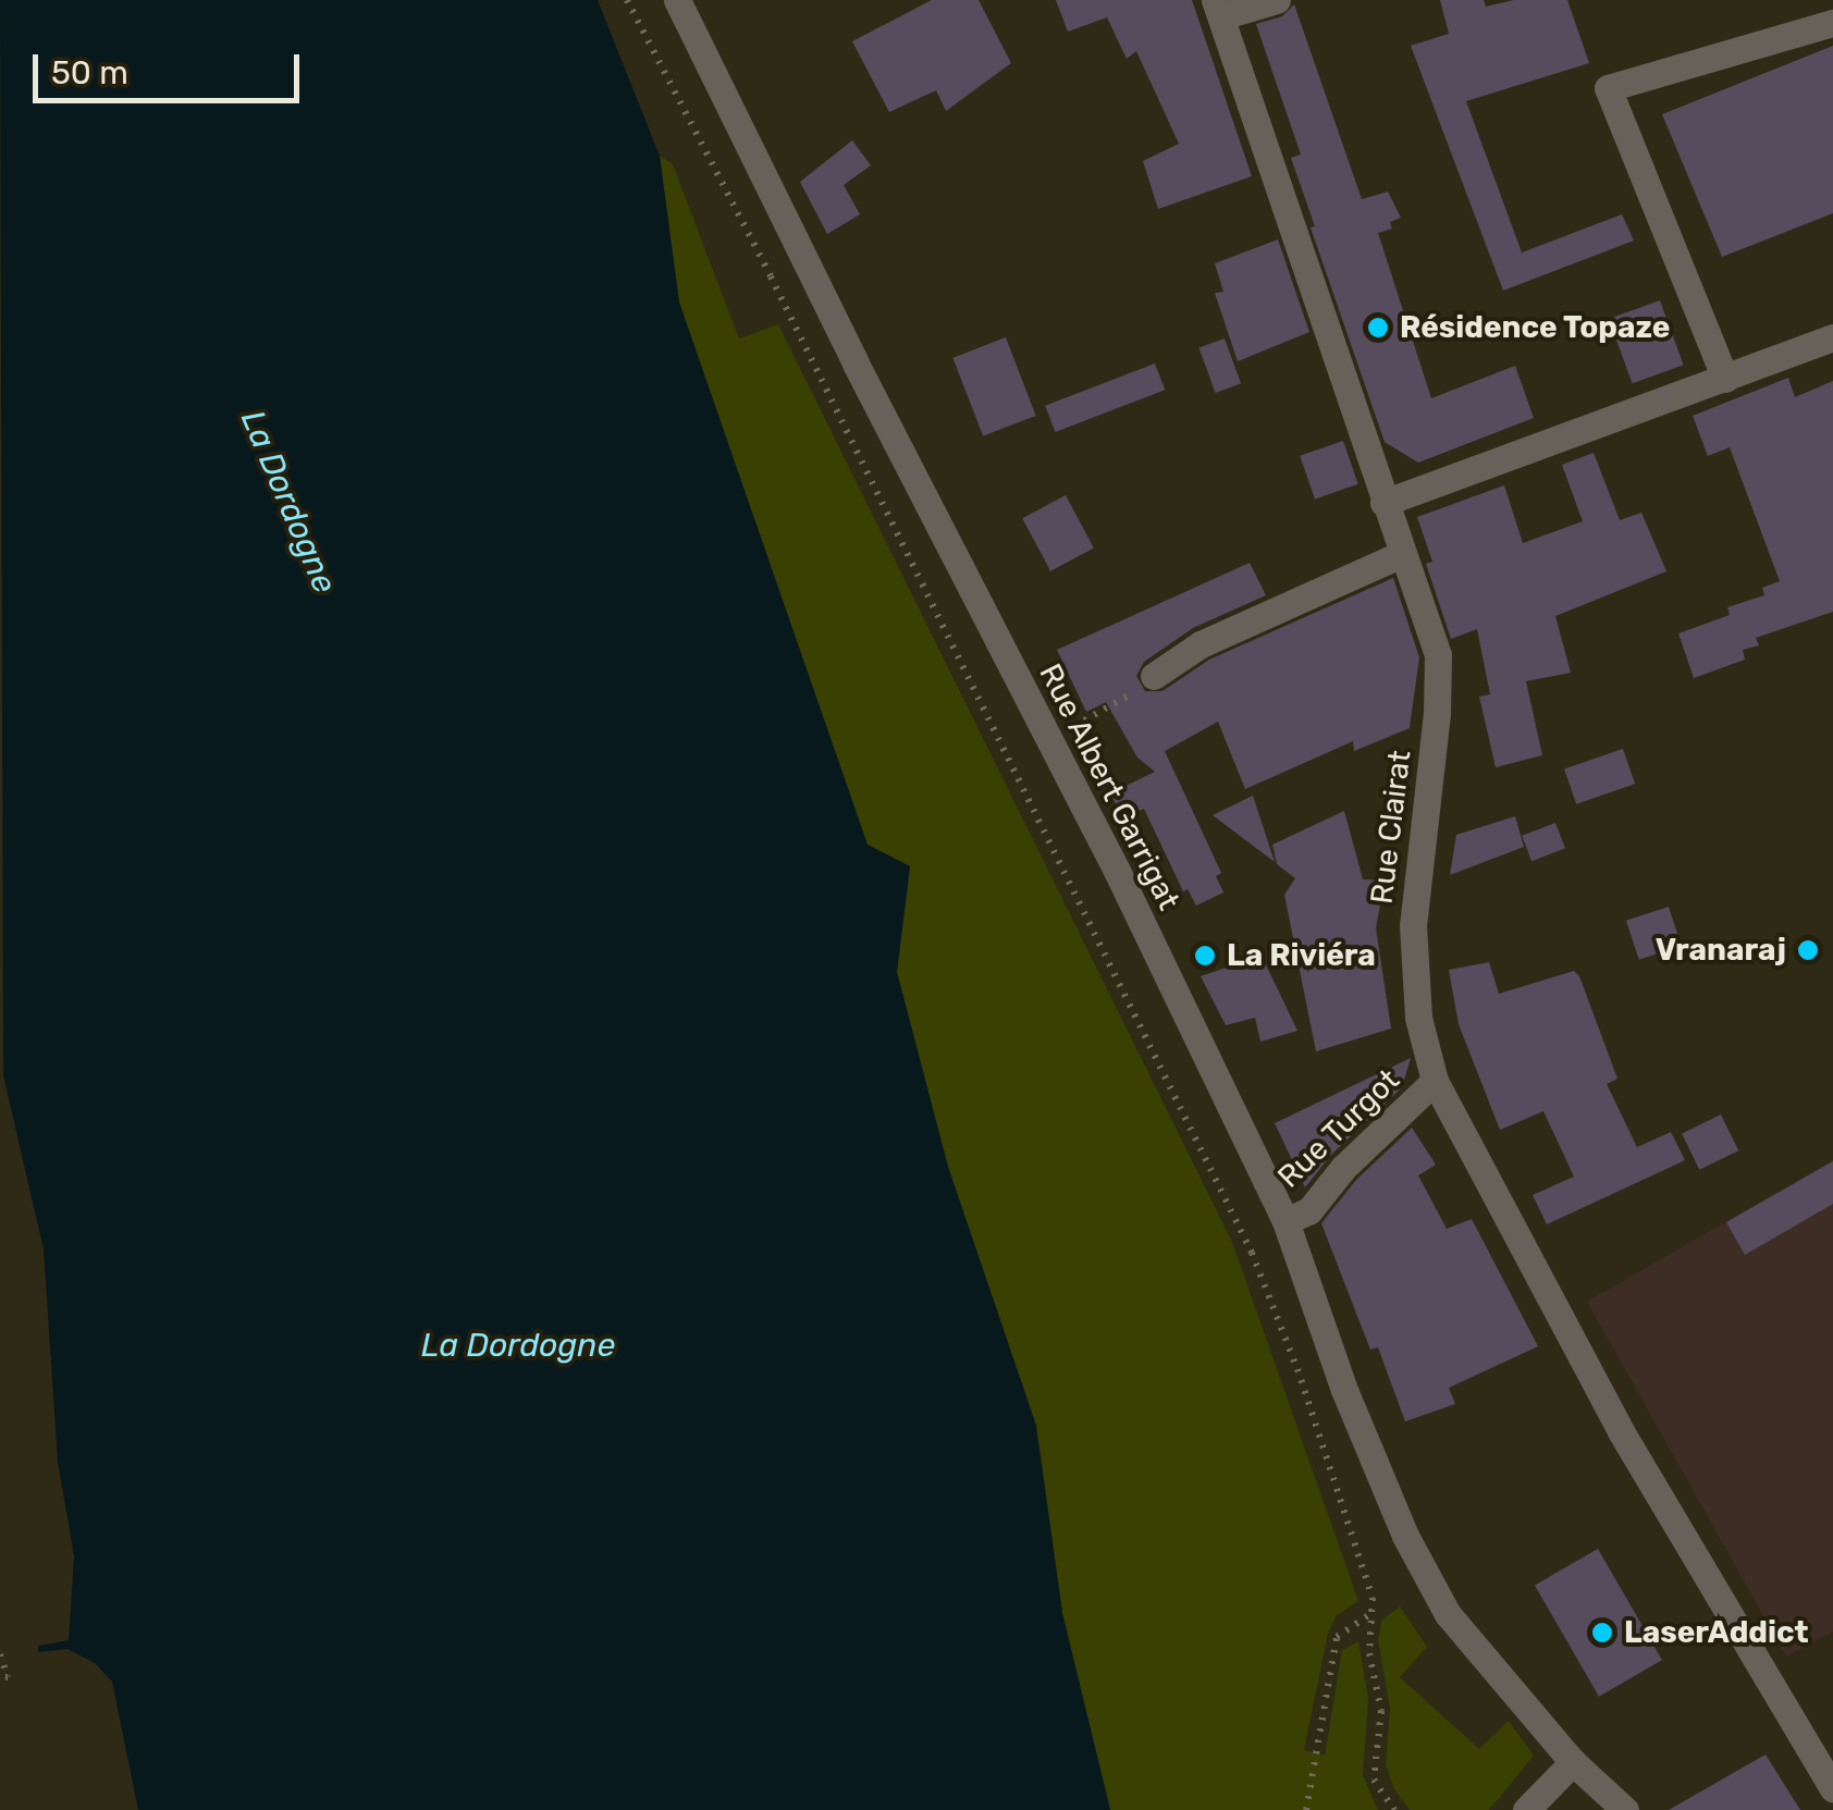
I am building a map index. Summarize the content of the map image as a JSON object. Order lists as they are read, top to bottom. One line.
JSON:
{"streets":{"street":["Rue Albert Garrigat","Rue Clairat","Rue Turgot"]},"crossings":[["Rue Albert Garrigat","Rue Turgot"],["Rue Clairat","Rue Turgot"]],"water":["La Dordogne"],"places":["Résidence Topaze","Vranaraj","La Riviéra","LaserAddict"],"scale_bar":"50 m"}
